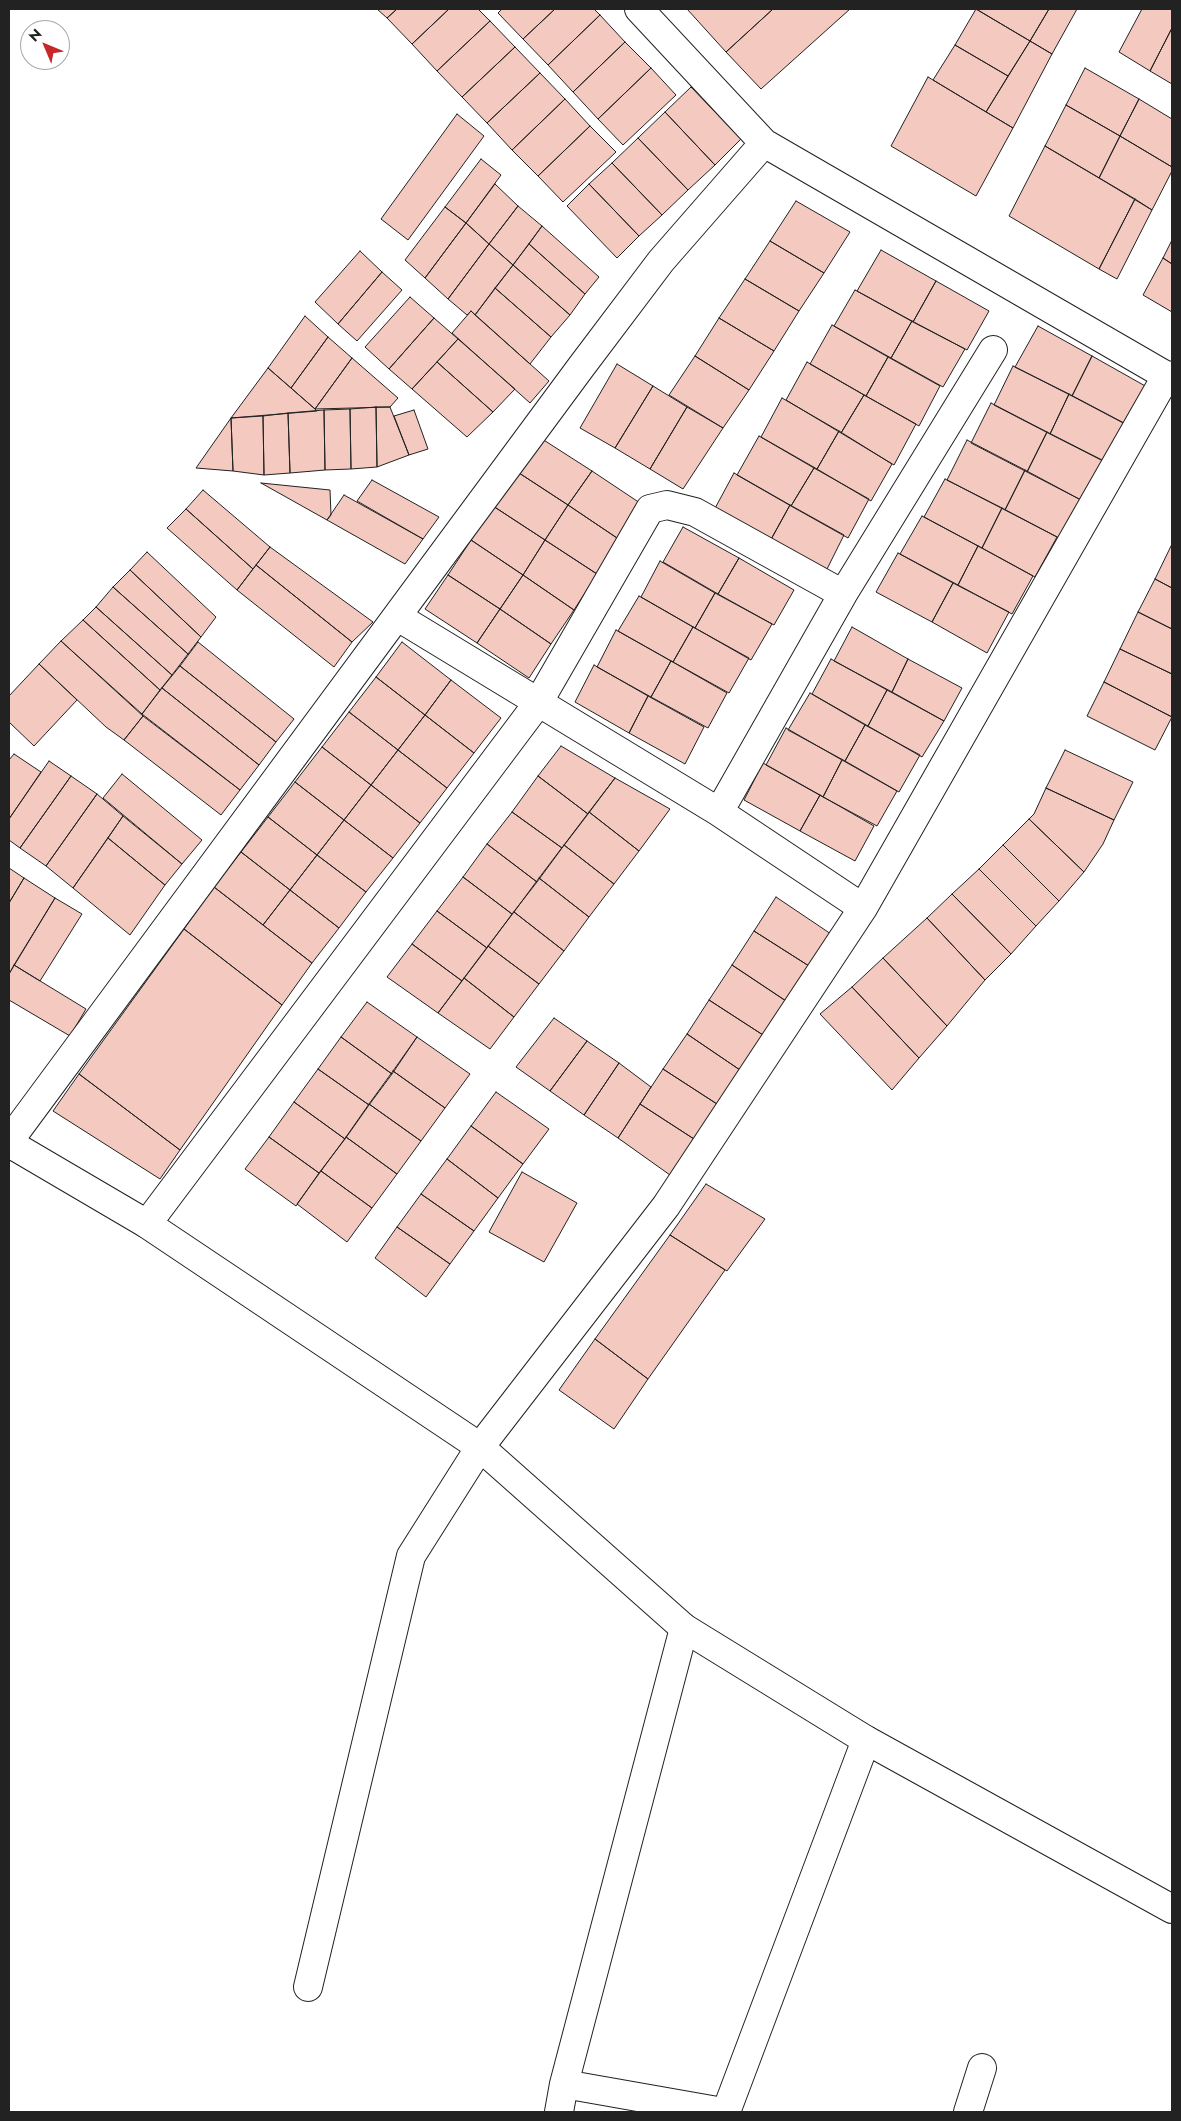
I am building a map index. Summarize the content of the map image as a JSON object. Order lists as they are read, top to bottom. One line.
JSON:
{"north":"top left"}
